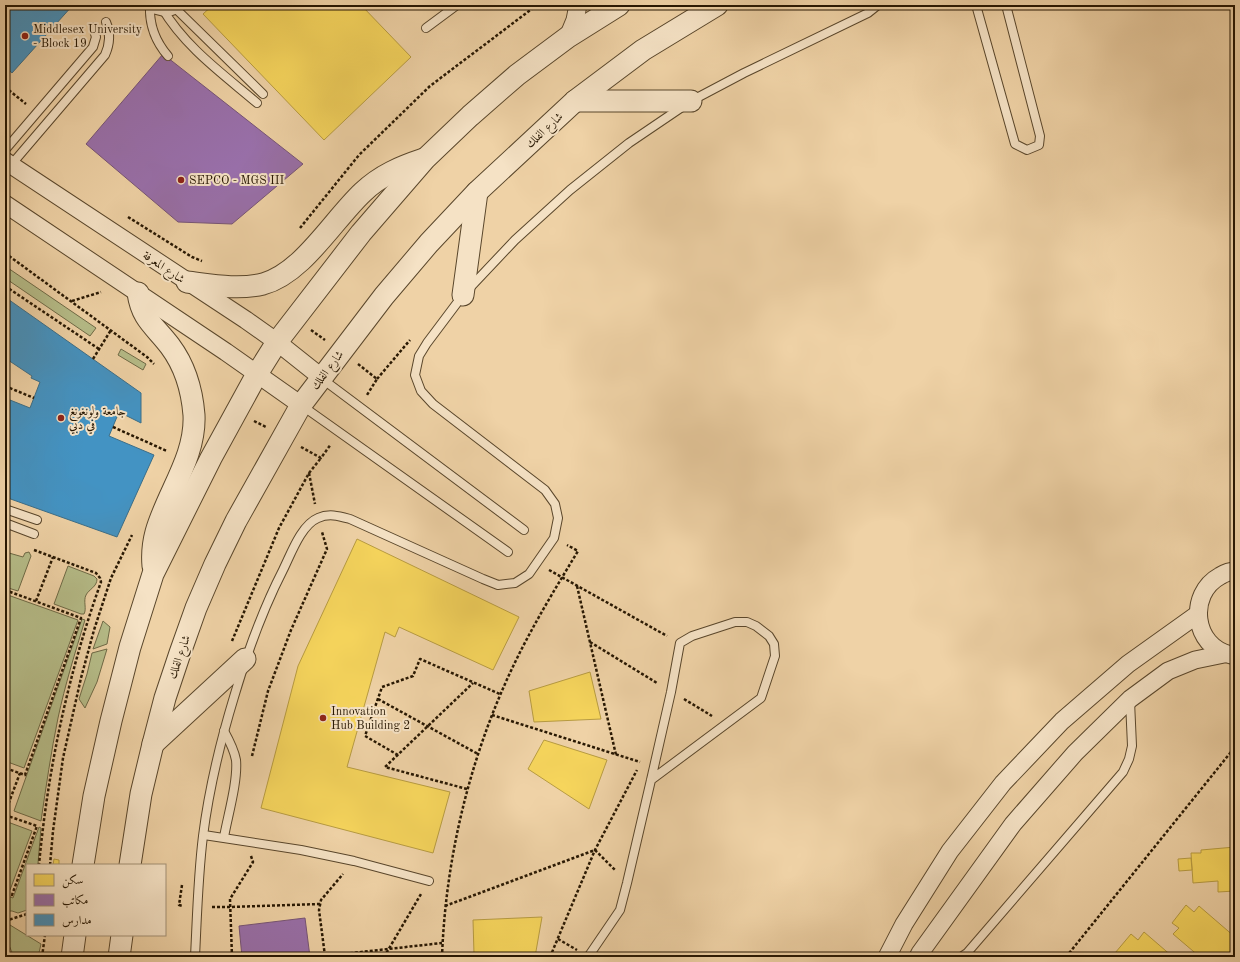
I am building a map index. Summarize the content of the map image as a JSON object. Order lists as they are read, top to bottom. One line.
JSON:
{"streets":{"street":["شارع الفلك","شارع المعرفة"]},"crossings":[["شارع الفلك","شارع المعرفة"]],"places":["Middlesex University - Block 19","SEPCO - MGS III","جامعة ولونغونغ في دبي","Innovation Hub Building 2"],"legend":["سكن","مكاتب","مدارس"]}
